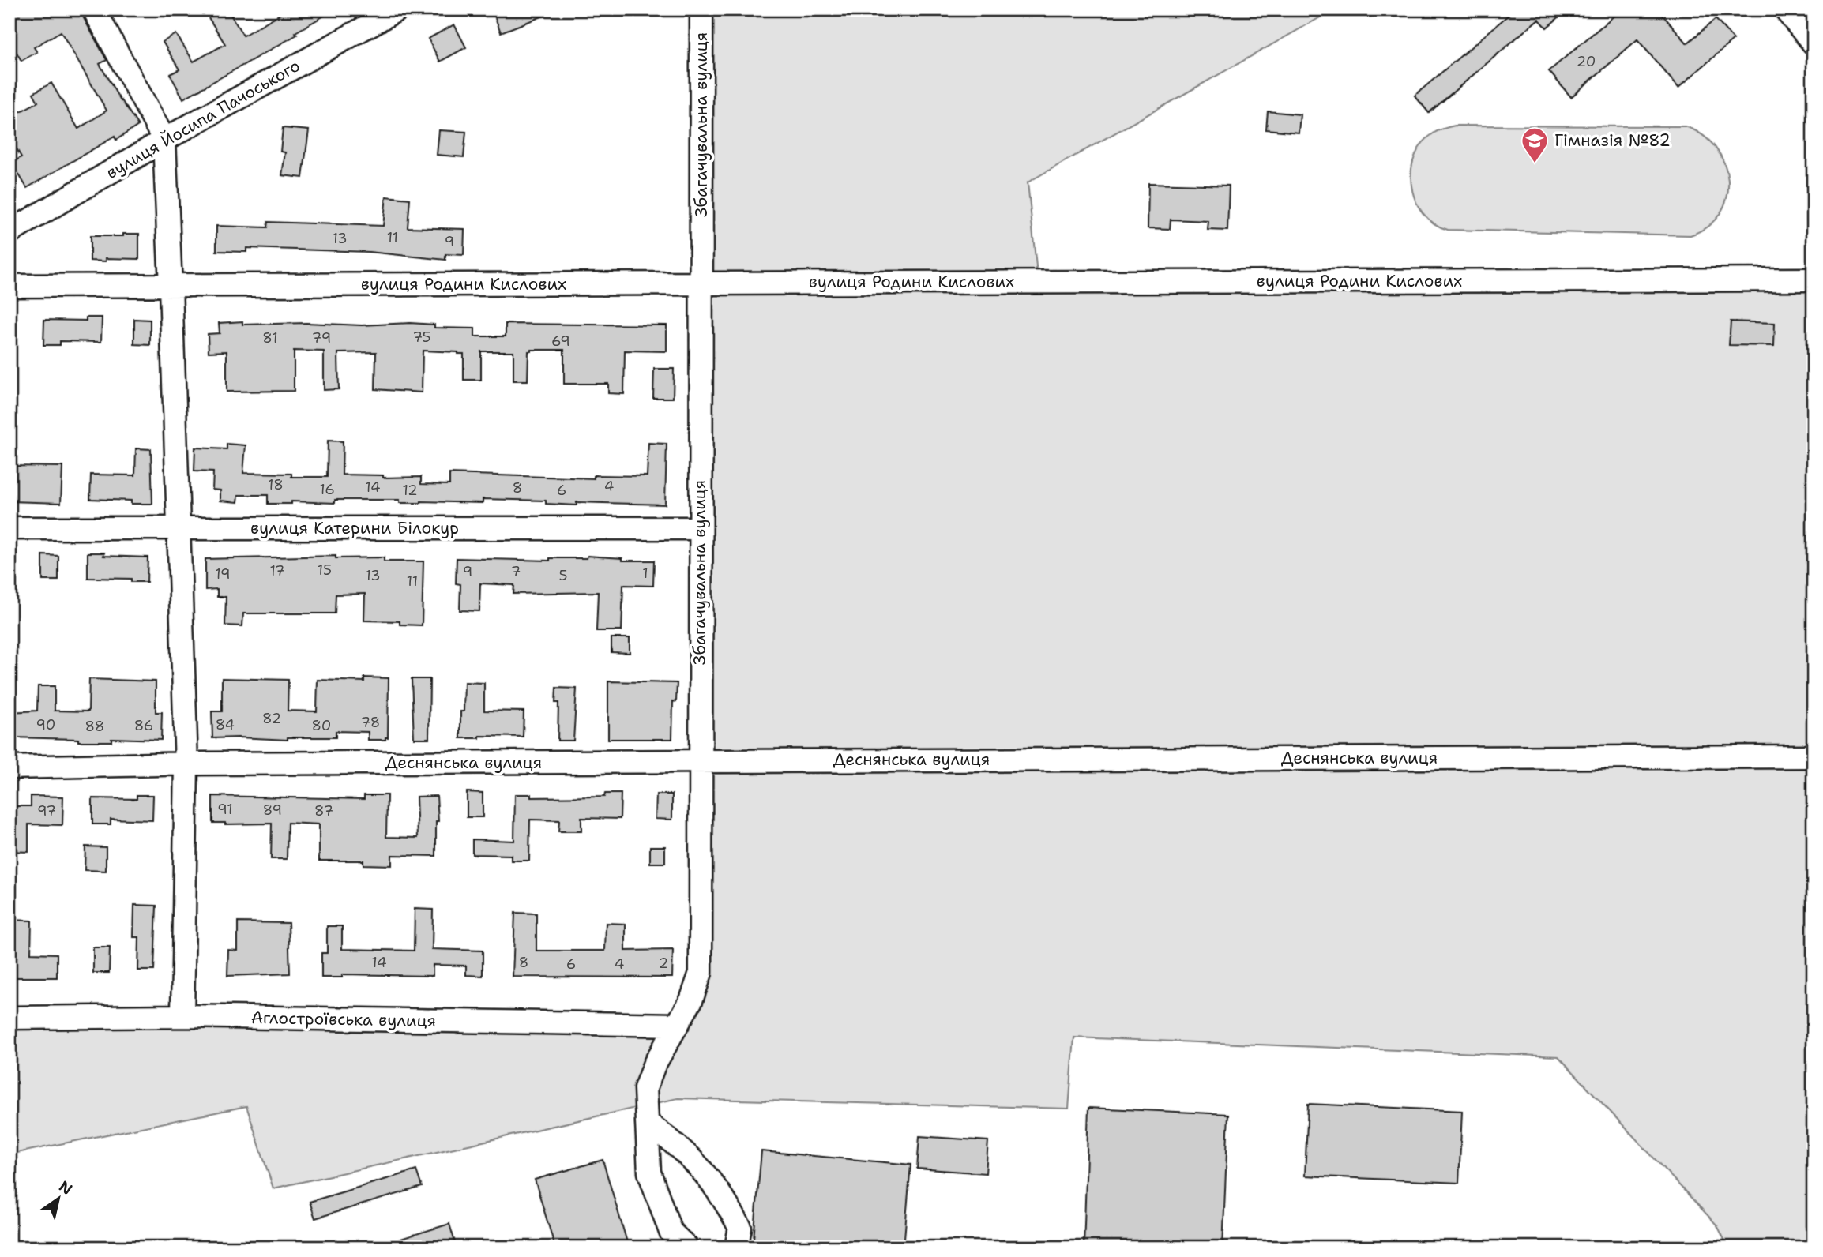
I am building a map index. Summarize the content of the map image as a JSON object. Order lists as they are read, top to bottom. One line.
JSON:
{"streets":{"street":["вулиця Йосипа Пачоського","Збагачувальна вулиця","вулиця Родини Кислових","вулиця Катерини Білокур","Деснянська вулиця","Аглостроївська вулиця"]},"crossings":[["Збагачувальна вулиця","вулиця Родини Кислових"],["Збагачувальна вулиця","вулиця Катерини Білокур"],["Збагачувальна вулиця","Деснянська вулиця"],["Збагачувальна вулиця","Аглостроївська вулиця"]],"places":{"school or university":["Гімназія №82"]},"house_numbers":["20","11","13","9","75","81","79","69","18","4","14","8","16","12","6","15","17","9","7","1","19","13","5","11","82","78","90","84","86","80","88","91","89","97","87","14","8","2","6","4"],"north":"top right"}
